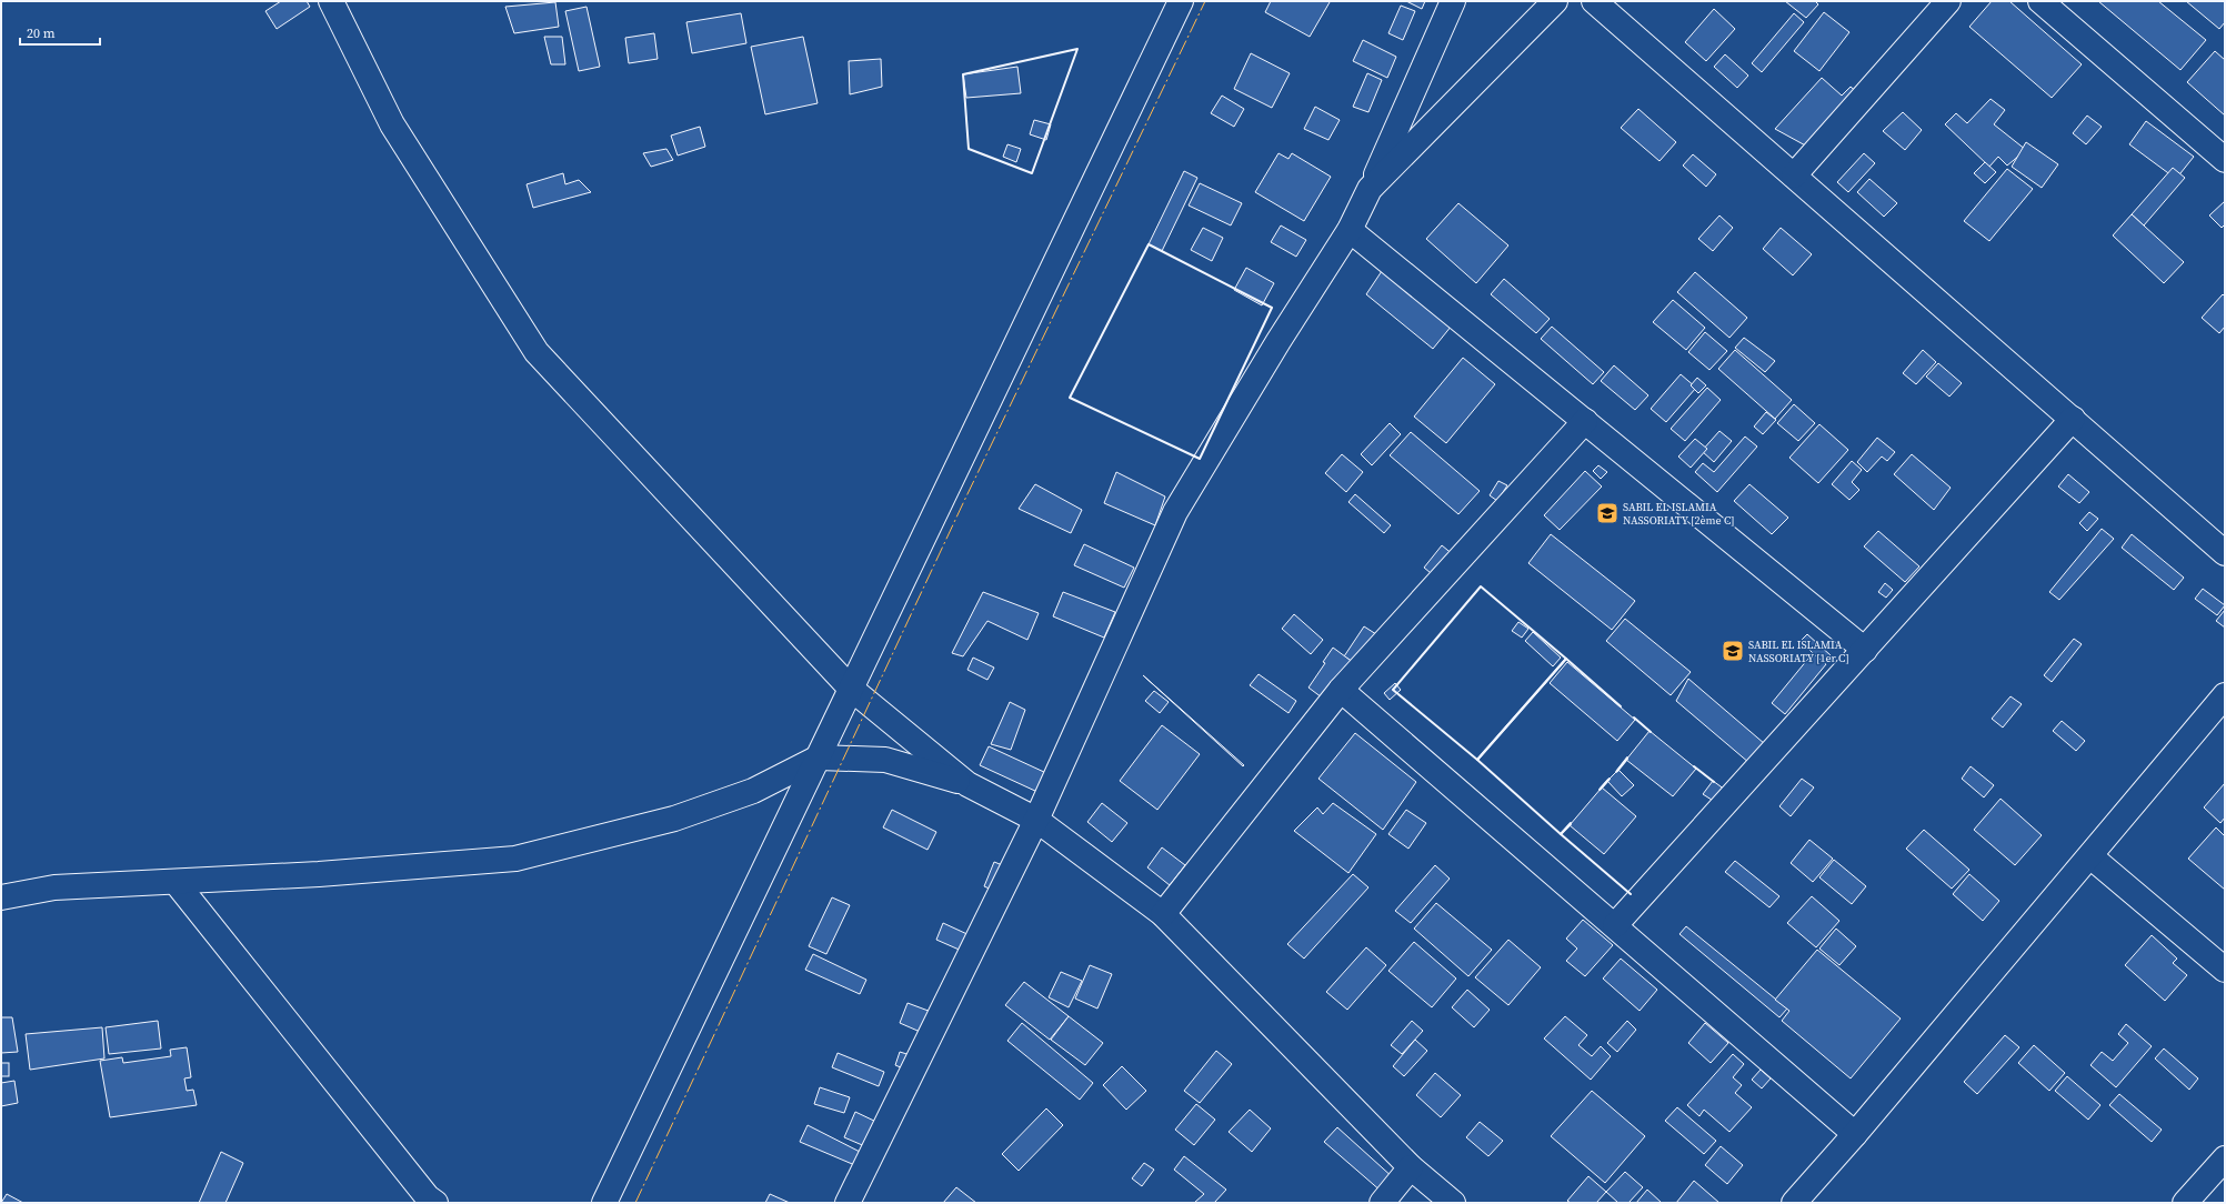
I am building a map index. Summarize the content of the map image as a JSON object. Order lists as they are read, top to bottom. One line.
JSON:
{"places":{"school or university":["SABIL EL ISLAMIA NASSORIATY [2ème C]","SABIL EL ISLAMIA NASSORIATY [1er C]"]},"scale_bar":"20 m"}
